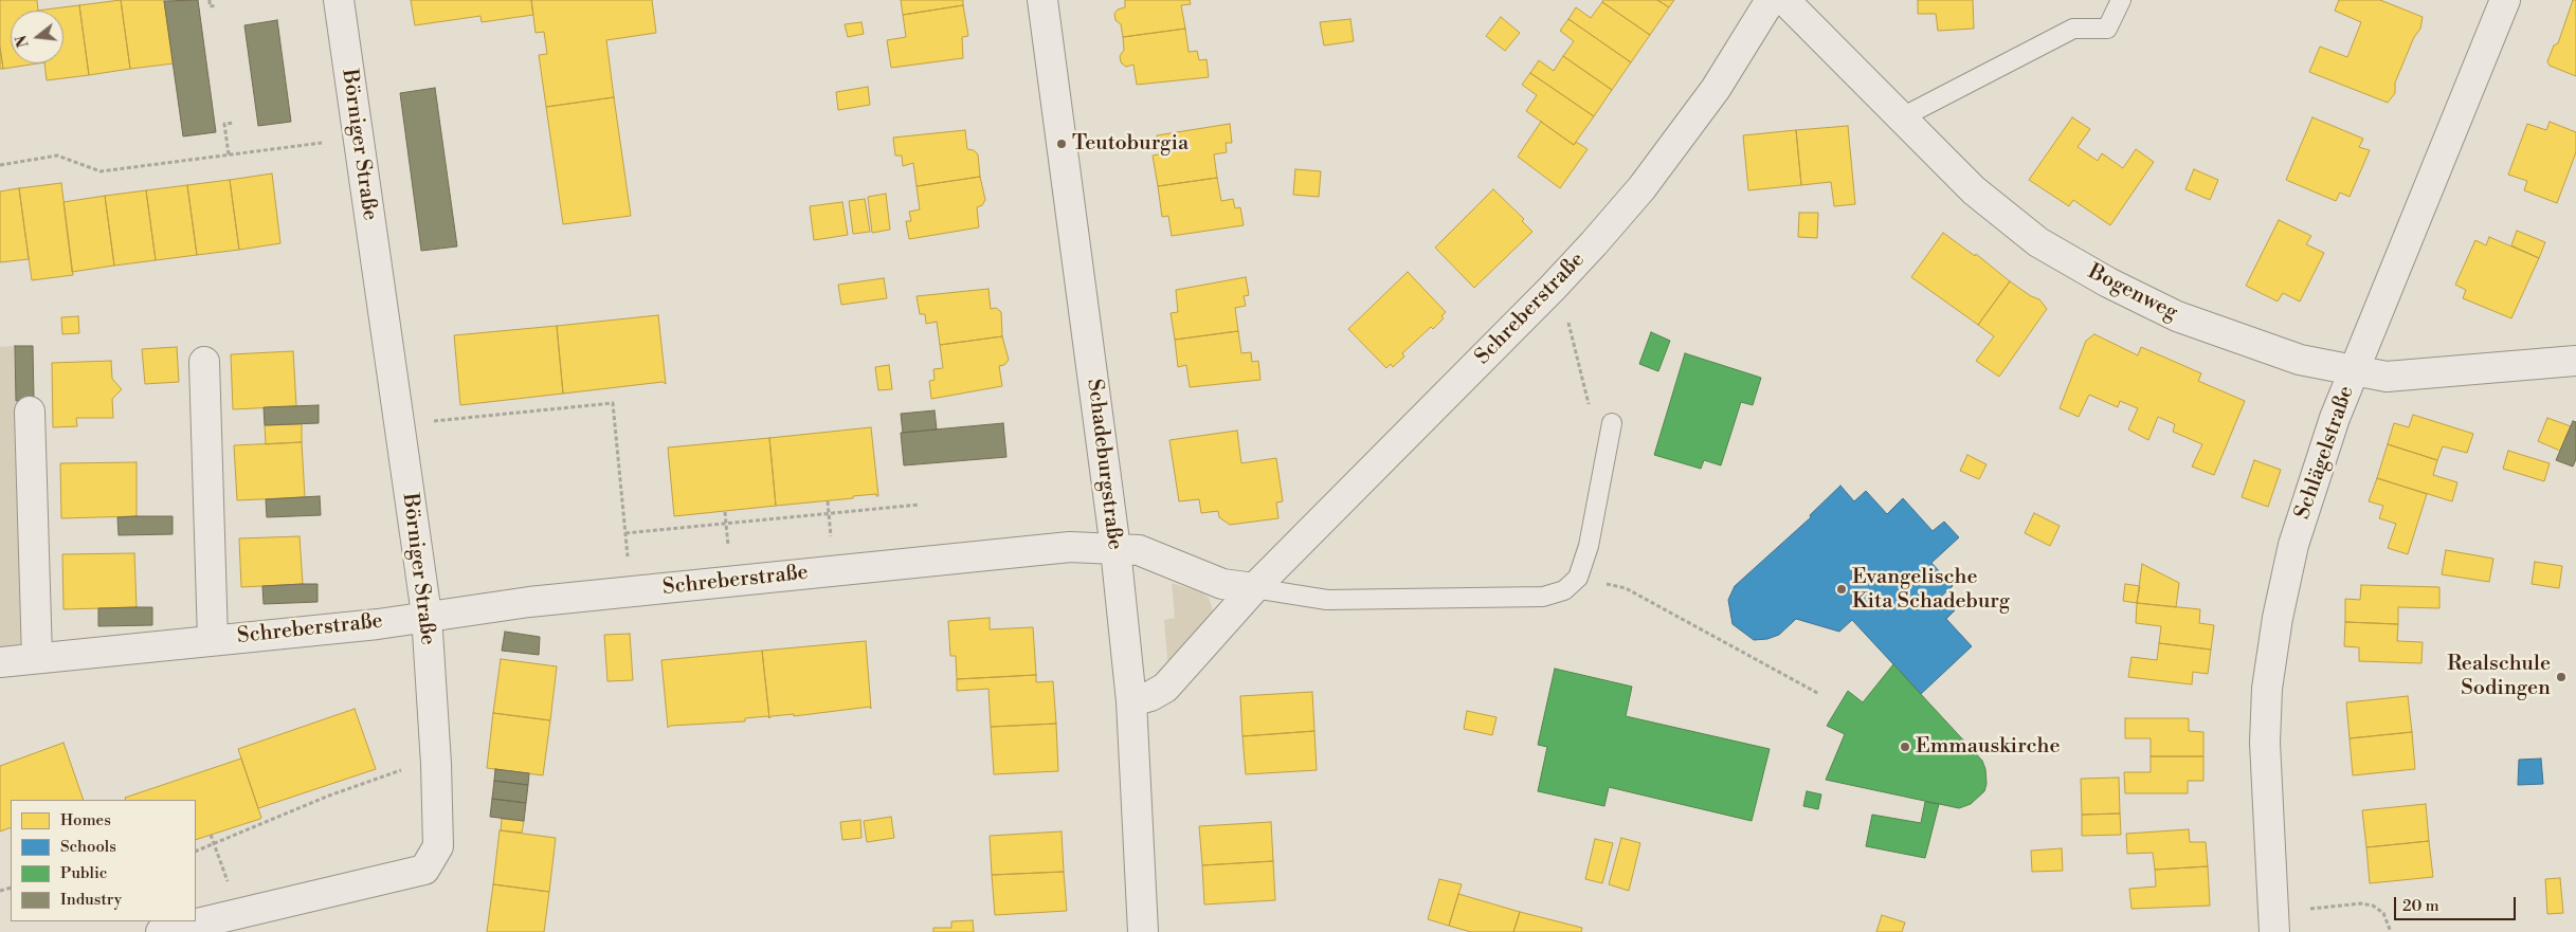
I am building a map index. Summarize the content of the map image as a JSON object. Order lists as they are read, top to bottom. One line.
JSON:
{"streets":{"street":["Börniger Straße","Bogenweg","Schreberstraße","Schlägelstraße","Schadeburgstraße"]},"crossings":[["Börniger Straße","Schreberstraße"],["Bogenweg","Schlägelstraße"],["Schreberstraße","Schadeburgstraße"]],"places":["Teutoburgia","Evangelische Kita Schadeburg","Realschule Sodingen","Emmauskirche"],"legend":["Homes","Schools","Public","Industry"],"scale_bar":"20 m","north":"left"}
